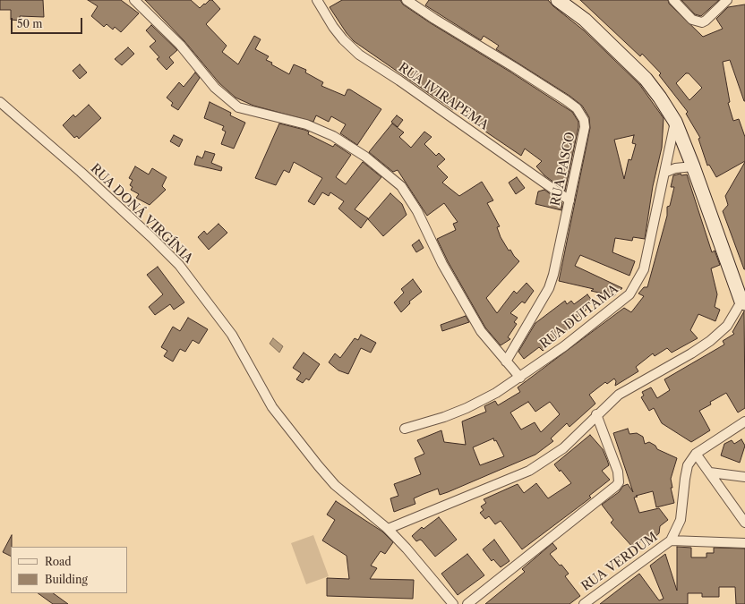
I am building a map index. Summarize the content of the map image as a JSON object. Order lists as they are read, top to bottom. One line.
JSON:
{"streets":{"street":["RUA IVIRAPEMA","RUA PASCO","RUA DONÁ VIRGÍNIA","RUA DUITAMA","RUA VERDUM"]},"crossings":[["RUA IVIRAPEMA","RUA PASCO"]],"legend":["Road","Building"],"scale_bar":"50 m"}
